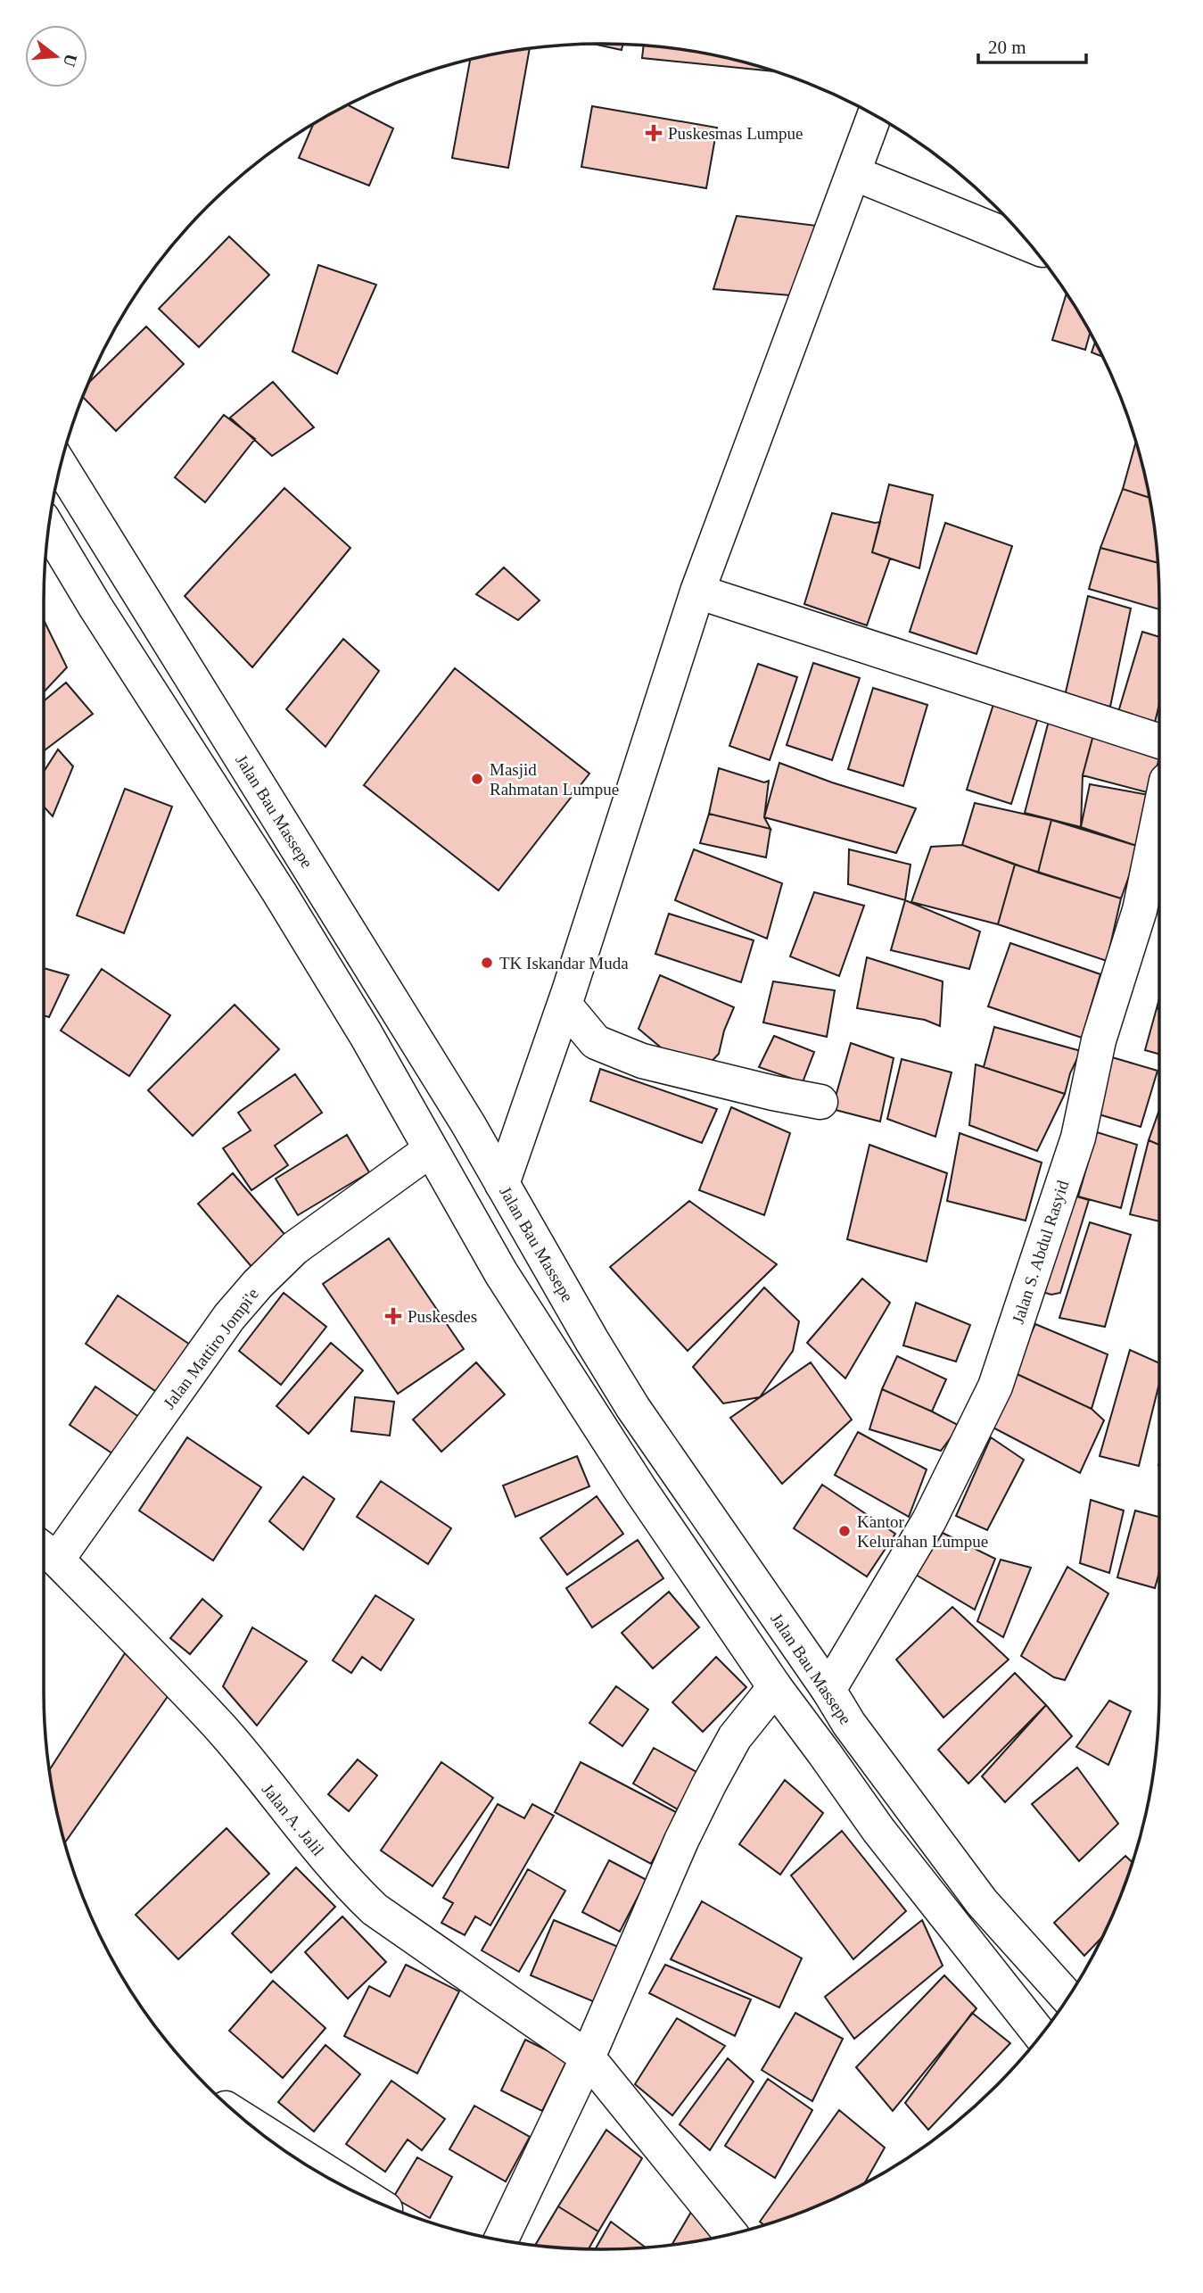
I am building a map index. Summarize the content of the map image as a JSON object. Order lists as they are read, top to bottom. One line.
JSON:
{"streets":{"main road":["Jalan Bau Massepe","Jalan S. Abdul Rasyid","Jalan Mattiro Jompi'e","Jalan A. Jalil"]},"crossings":[["Jalan Bau Massepe","Jalan S. Abdul Rasyid"],["Jalan Mattiro Jompi'e","Jalan A. Jalil"]],"places":{"health":["Puskesmas Lumpue","Puskesdes"],"other":["Masjid Rahmatan Lumpue","TK Iskandar Muda","Kantor Kelurahan Lumpue"]},"scale_bar":"20 m","north":"right"}
